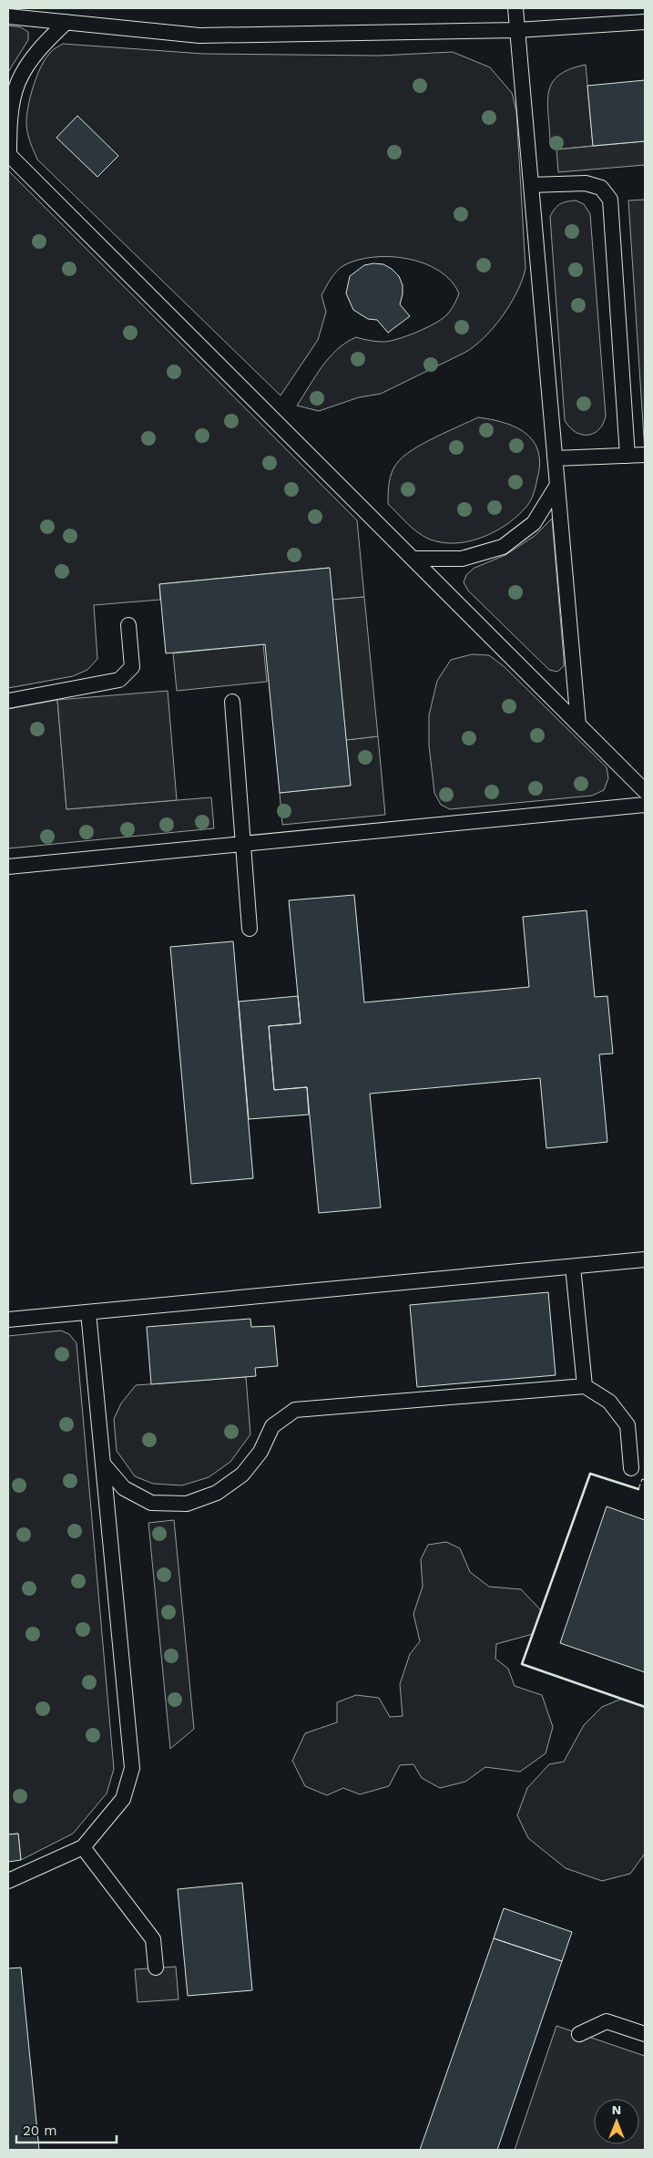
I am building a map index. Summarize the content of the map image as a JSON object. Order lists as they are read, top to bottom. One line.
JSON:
{"scale_bar":"20 m","north":"top"}
